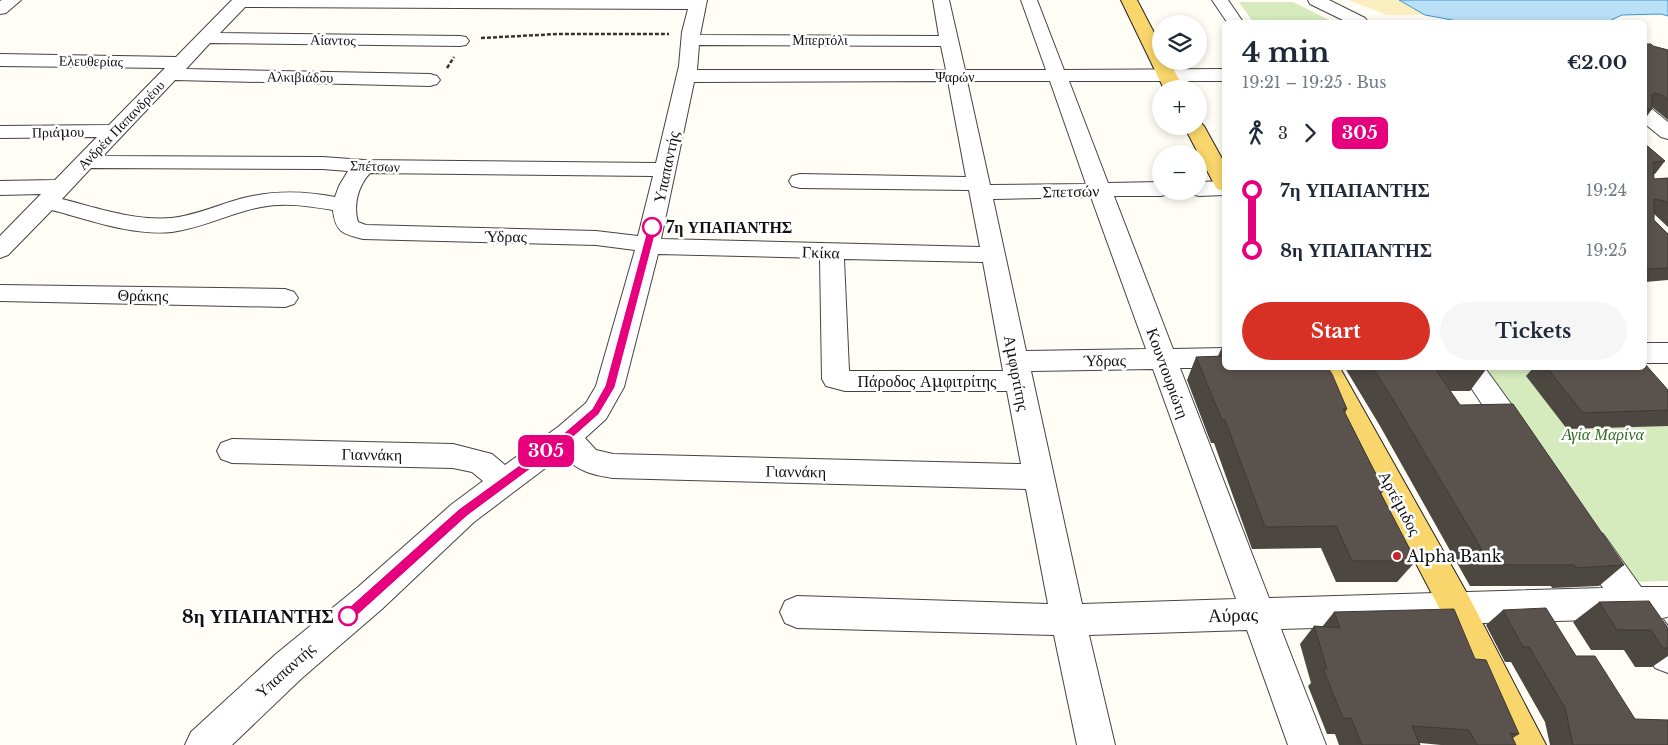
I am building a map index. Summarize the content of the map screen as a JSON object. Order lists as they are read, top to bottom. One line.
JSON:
{"streets":{"main road":["Αρτέμιδος"],"street":["Αίαντος","Μπερτόλι","Ελευθερίας","Αλκιβιάδου","Ψαρών","Ανδρέα Παπανδρέου","Πριάμου","Σπέτσων","Υπαπαντής","Σπετσών","Ύδρας","Γκίκα","Θράκης","Αμφιρτίτης","Κουντουριώτη","Πάροδος Αμφιτρίτης","Γιαννάκη","Αύρας"]},"crossings":[["Αίαντος","Ανδρέα Παπανδρέου"],["Μπερτόλι","Υπαπαντής"],["Μπερτόλι","Αμφιρτίτης"],["Ελευθερίας","Αλκιβιάδου"],["Ελευθερίας","Ανδρέα Παπανδρέου"],["Αλκιβιάδου","Ανδρέα Παπανδρέου"],["Ψαρών","Υπαπαντής"],["Ψαρών","Αμφιρτίτης"],["Ψαρών","Κουντουριώτη"],["Ανδρέα Παπανδρέου","Πριάμου"],["Ανδρέα Παπανδρέου","Σπέτσων"],["Σπέτσων","Υπαπαντής"],["Υπαπαντής","Ύδρας"],["Υπαπαντής","Γκίκα"],["Υπαπαντής","Γιαννάκη"],["Σπετσών","Αμφιρτίτης"],["Σπετσών","Κουντουριώτη"],["Ύδρας","Γκίκα"],["Ύδρας","Αμφιρτίτης"],["Ύδρας","Κουντουριώτη"],["Ύδρας","Πάροδος Αμφιτρίτης"],["Γκίκα","Αμφιρτίτης"],["Γκίκα","Πάροδος Αμφιτρίτης"],["Αμφιρτίτης","Πάροδος Αμφιτρίτης"],["Αμφιρτίτης","Γιαννάκη"],["Αμφιρτίτης","Αύρας"],["Κουντουριώτη","Αύρας"],["Αρτέμιδος","Αύρας"]],"parks":["Αγία Μαρίνα"],"places":["7η ΥΠΑΠΑΝΤΗΣ","Alpha Bank","8η ΥΠΑΠΑΝΤΗΣ"],"lines":["bus line 305"],"page":{"on_map":"305","map_buttons":["+","−"],"heading":["4 min","19:21 – 19:25 · Bus","€2.00"],"legs":["3","305"],"list":[{"name":"7η ΥΠΑΠΑΝΤΗΣ","value":"19:24"},{"name":"8η ΥΠΑΠΑΝΤΗΣ","value":"19:25"}],"buttons":["Start","Tickets"]}}
